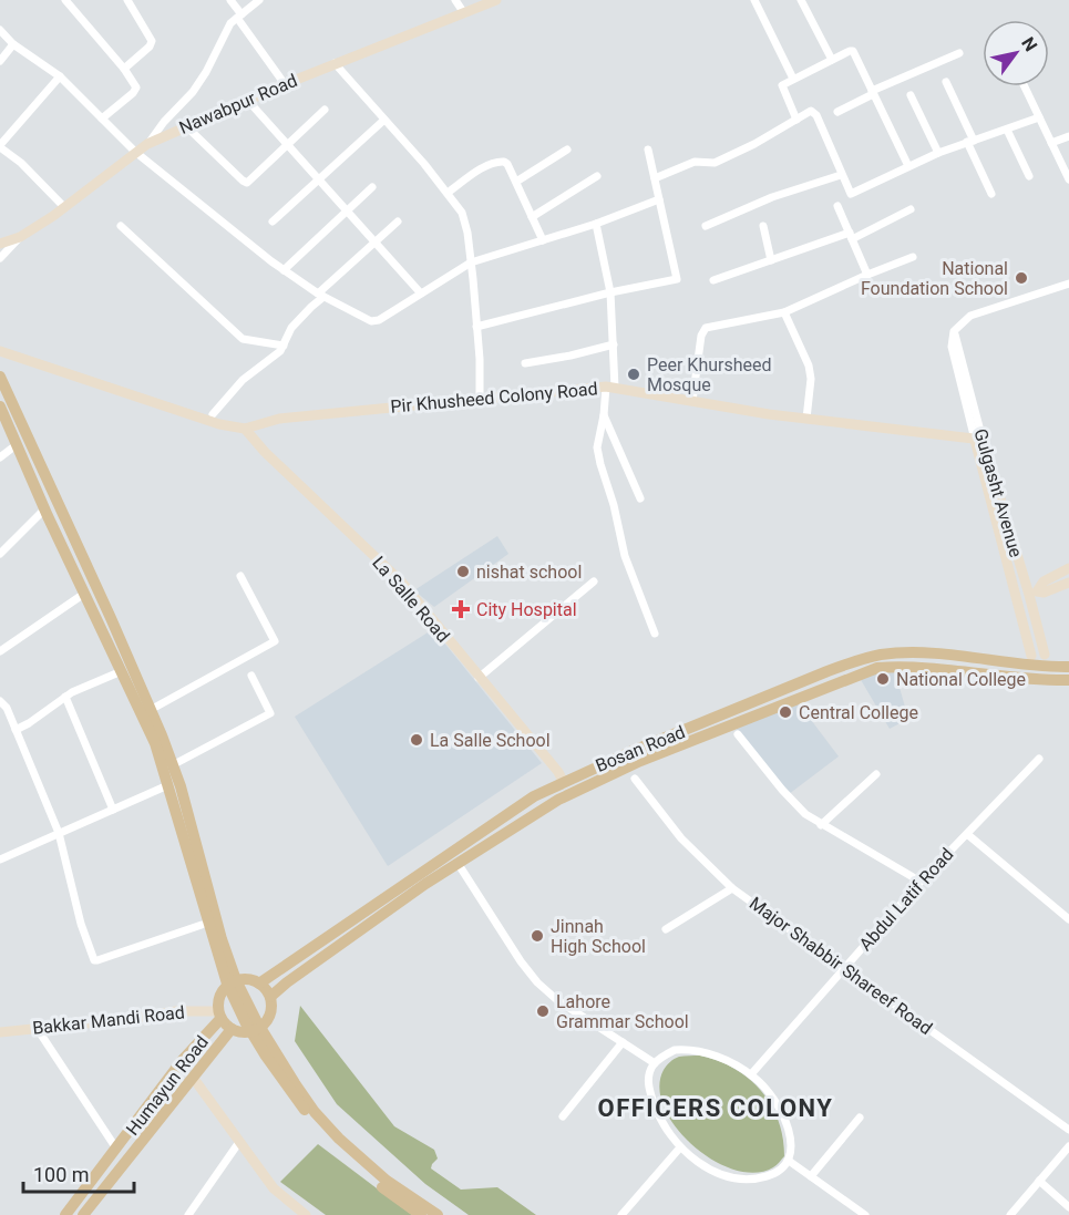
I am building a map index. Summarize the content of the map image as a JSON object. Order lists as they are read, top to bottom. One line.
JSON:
{"streets":{"main road":["Bosan Road","Humayun Road"],"street":["Nawabpur Road","Pir Khusheed Colony Road","Gulgasht Avenue","La Salle Road","Abdul Latif Road","Major Shabbir Shareef Road","Bakkar Mandi Road"]},"crossings":[["Pir Khusheed Colony Road","Gulgasht Avenue"],["Pir Khusheed Colony Road","La Salle Road"],["La Salle Road","Bosan Road"],["Bosan Road","Bakkar Mandi Road"],["Bosan Road","Humayun Road"],["Abdul Latif Road","Major Shabbir Shareef Road"],["Bakkar Mandi Road","Humayun Road"]],"districts":["OFFICERS COLONY"],"places":{"other":["National Foundation School","Peer Khursheed Mosque","nishat school","National College","Central College","La Salle School","Jinnah High School","Lahore Grammar School"],"health":["City Hospital"]},"scale_bar":"100 m","north":"top right"}
